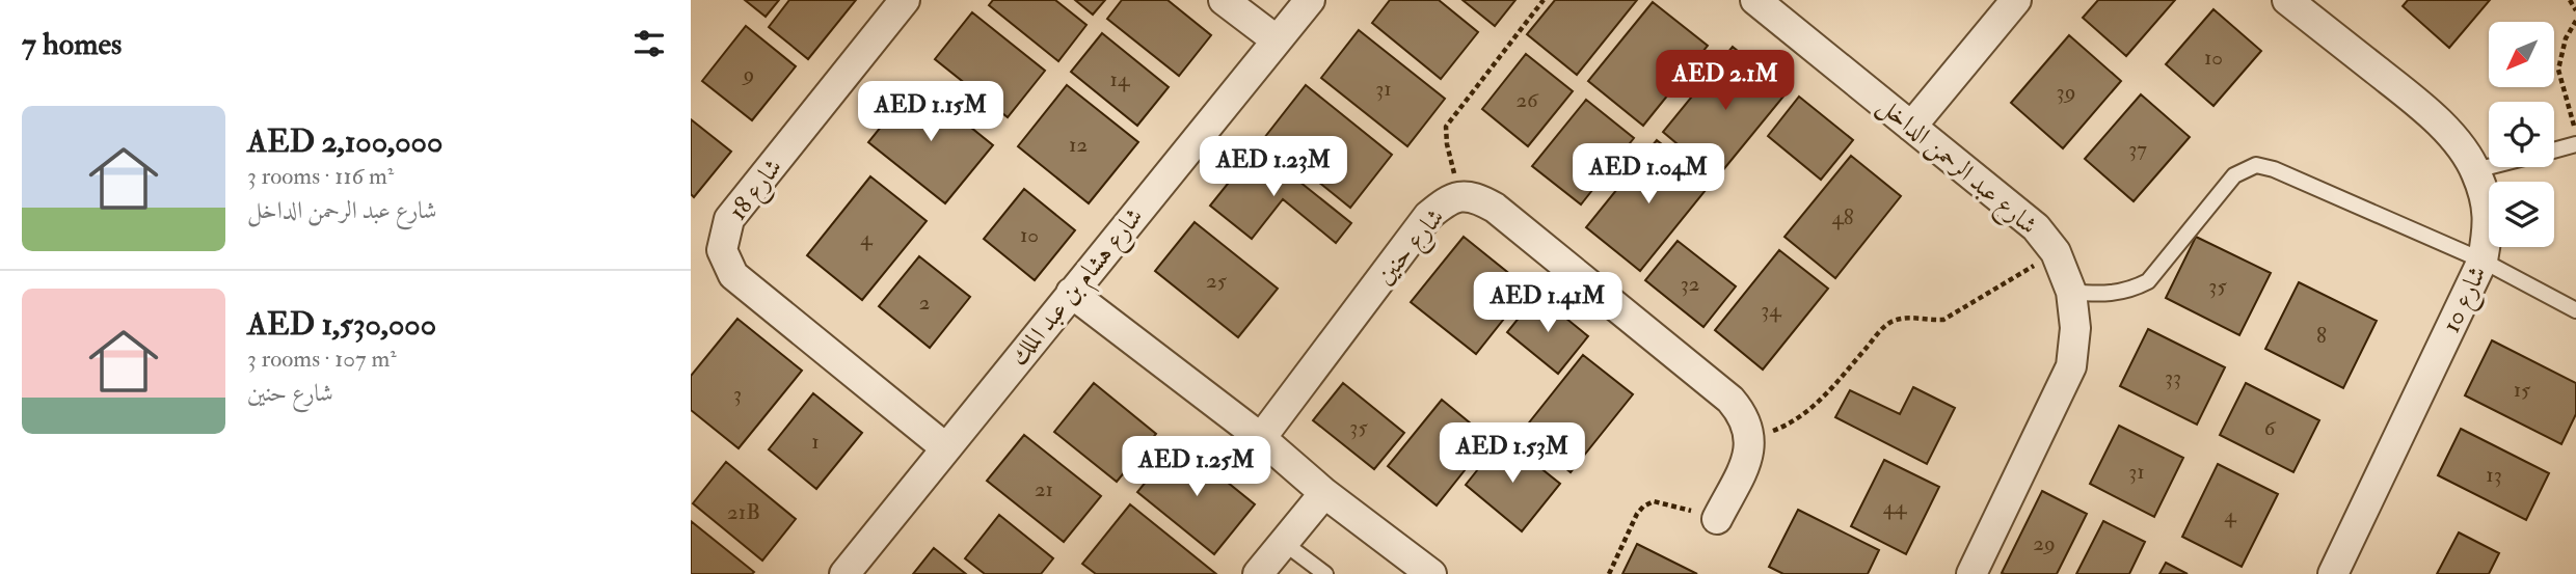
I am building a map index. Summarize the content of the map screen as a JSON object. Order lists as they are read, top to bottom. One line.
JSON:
{"streets":{"street":["شارع عبد الرحمن الداخل","شارع 18","شارع حنين","شارع هشام بن عبد الملك","شارع 10"]},"crossings":[["شارع 18","شارع هشام بن عبد الملك"]],"house_numbers":["10","9","14","31","39","26","12","37","48","10","4","25","32","35","2","34","8","33","15","3","35","6","1","31","13","21","44","21B","4","29"],"north":"bottom left","page":{"heading":"7 homes","price":["AED 2.1M","AED 1.15M","AED 1.23M","AED 1.04M","AED 1.41M","AED 1.53M","AED 1.25M"],"list":[{"name":"AED 2,100,000","note":"3 rooms · 116 m² · شارع عبد الرحمن الداخل"},{"name":"AED 1,530,000","note":"3 rooms · 107 m² · شارع حنين"}]}}
